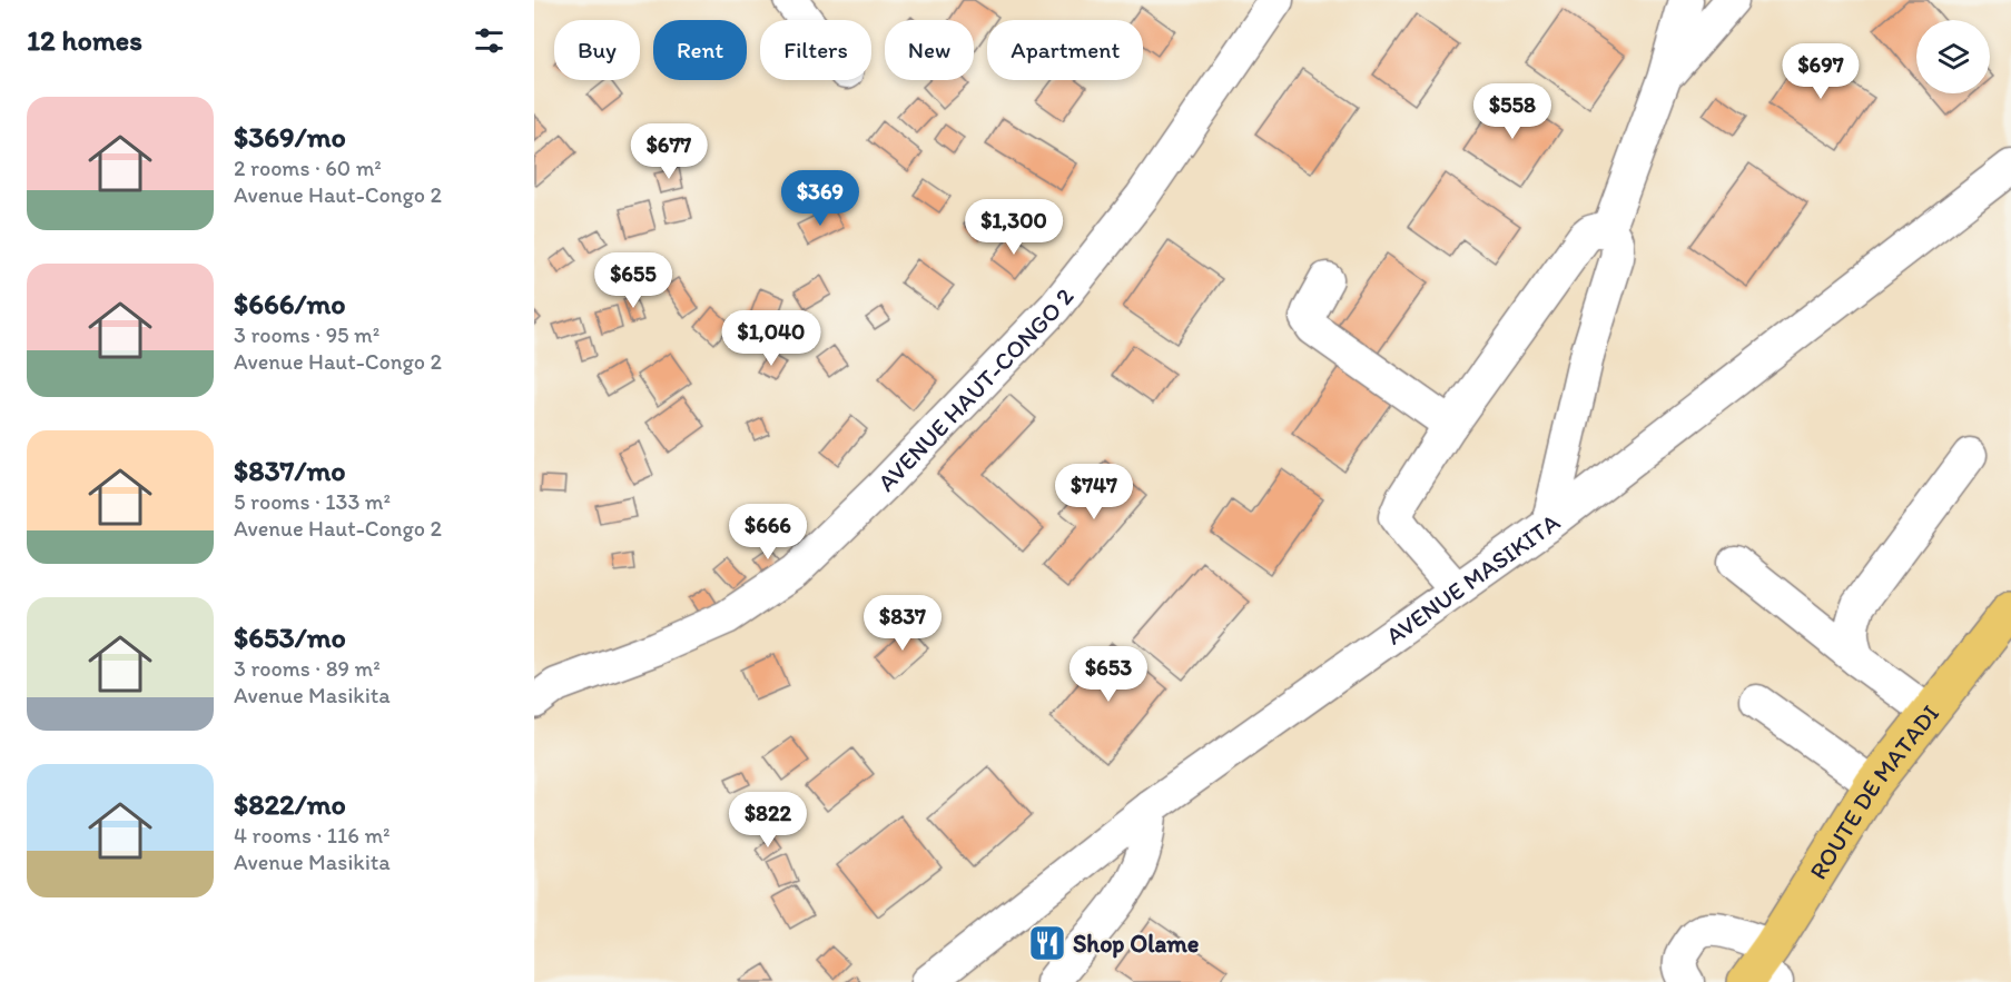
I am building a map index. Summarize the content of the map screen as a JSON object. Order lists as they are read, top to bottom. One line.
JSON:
{"streets":{"main road":["ROUTE DE MATADI"],"street":["AVENUE HAUT-CONGO 2","AVENUE MASIKITA"]},"places":{"restaurant":["Shop Olame"]},"page":{"heading":"12 homes","chip":["Buy","Rent","Filters","New","Apartment"],"price":["$697","$558","$677","$369","$1,300","$655","$1,040","$747","$666","$837","$653","$822"],"list":[{"name":"$369/mo","note":"2 rooms · 60 m² · Avenue Haut-Congo 2"},{"name":"$666/mo","note":"3 rooms · 95 m² · Avenue Haut-Congo 2"},{"name":"$837/mo","note":"5 rooms · 133 m² · Avenue Haut-Congo 2"},{"name":"$653/mo","note":"3 rooms · 89 m² · Avenue Masikita"},{"name":"$822/mo","note":"4 rooms · 116 m² · Avenue Masikita"}]}}
